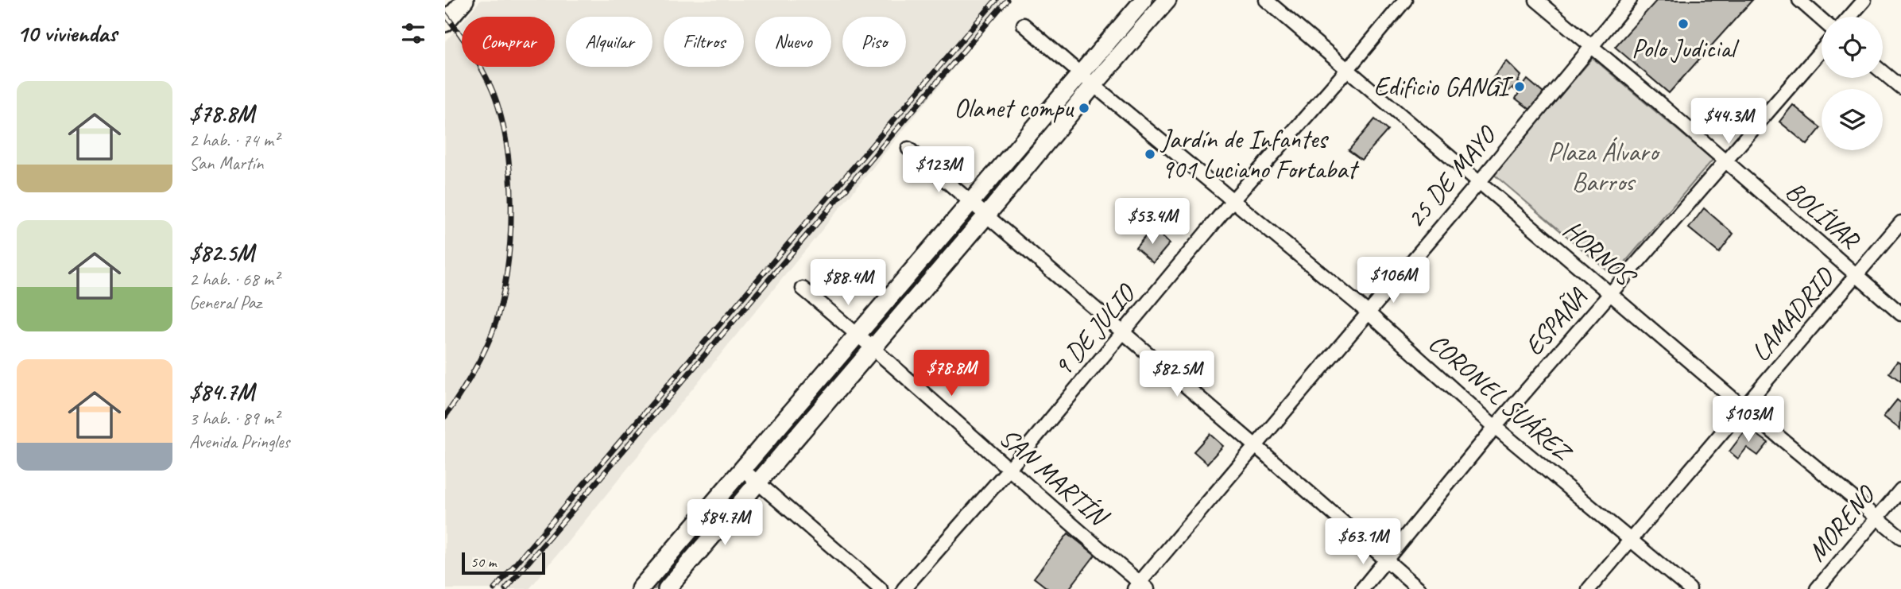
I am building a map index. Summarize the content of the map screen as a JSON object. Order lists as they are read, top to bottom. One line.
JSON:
{"streets":{"street":["25 DE MAYO","BOLÍVAR","HORNOS","LAMADRID","ESPAÑA","9 DE JULIO","CORONEL SUÁREZ","SAN MARTÍN","MORENO"]},"crossings":[["25 DE MAYO","BOLÍVAR"],["25 DE MAYO","HORNOS"],["25 DE MAYO","CORONEL SUÁREZ"],["25 DE MAYO","SAN MARTÍN"],["BOLÍVAR","LAMADRID"],["BOLÍVAR","ESPAÑA"],["HORNOS","LAMADRID"],["HORNOS","ESPAÑA"],["HORNOS","9 DE JULIO"],["HORNOS","MORENO"],["LAMADRID","CORONEL SUÁREZ"],["ESPAÑA","CORONEL SUÁREZ"],["9 DE JULIO","CORONEL SUÁREZ"],["9 DE JULIO","SAN MARTÍN"]],"parks":["Plaza Álvaro Barros"],"places":["Polo Judicial","Edificio GANGI","Olanet compu","Jardín de Infantes 901 Luciano Fortabat"],"scale_bar":"50 m","page":{"heading":"10 viviendas","chip":["Comprar","Alquilar","Filtros","Nuevo","Piso"],"list":[{"name":"$78.8M","note":"2 hab. · 74 m² · San Martín"},{"name":"$82.5M","note":"2 hab. · 68 m² · General Paz"},{"name":"$84.7M","note":"3 hab. · 89 m² · Avenida Pringles"}],"price":["$44.3M","$123M","$53.4M","$106M","$88.4M","$78.8M","$82.5M","$103M","$84.7M","$63.1M"],"scale":"50 m"}}
